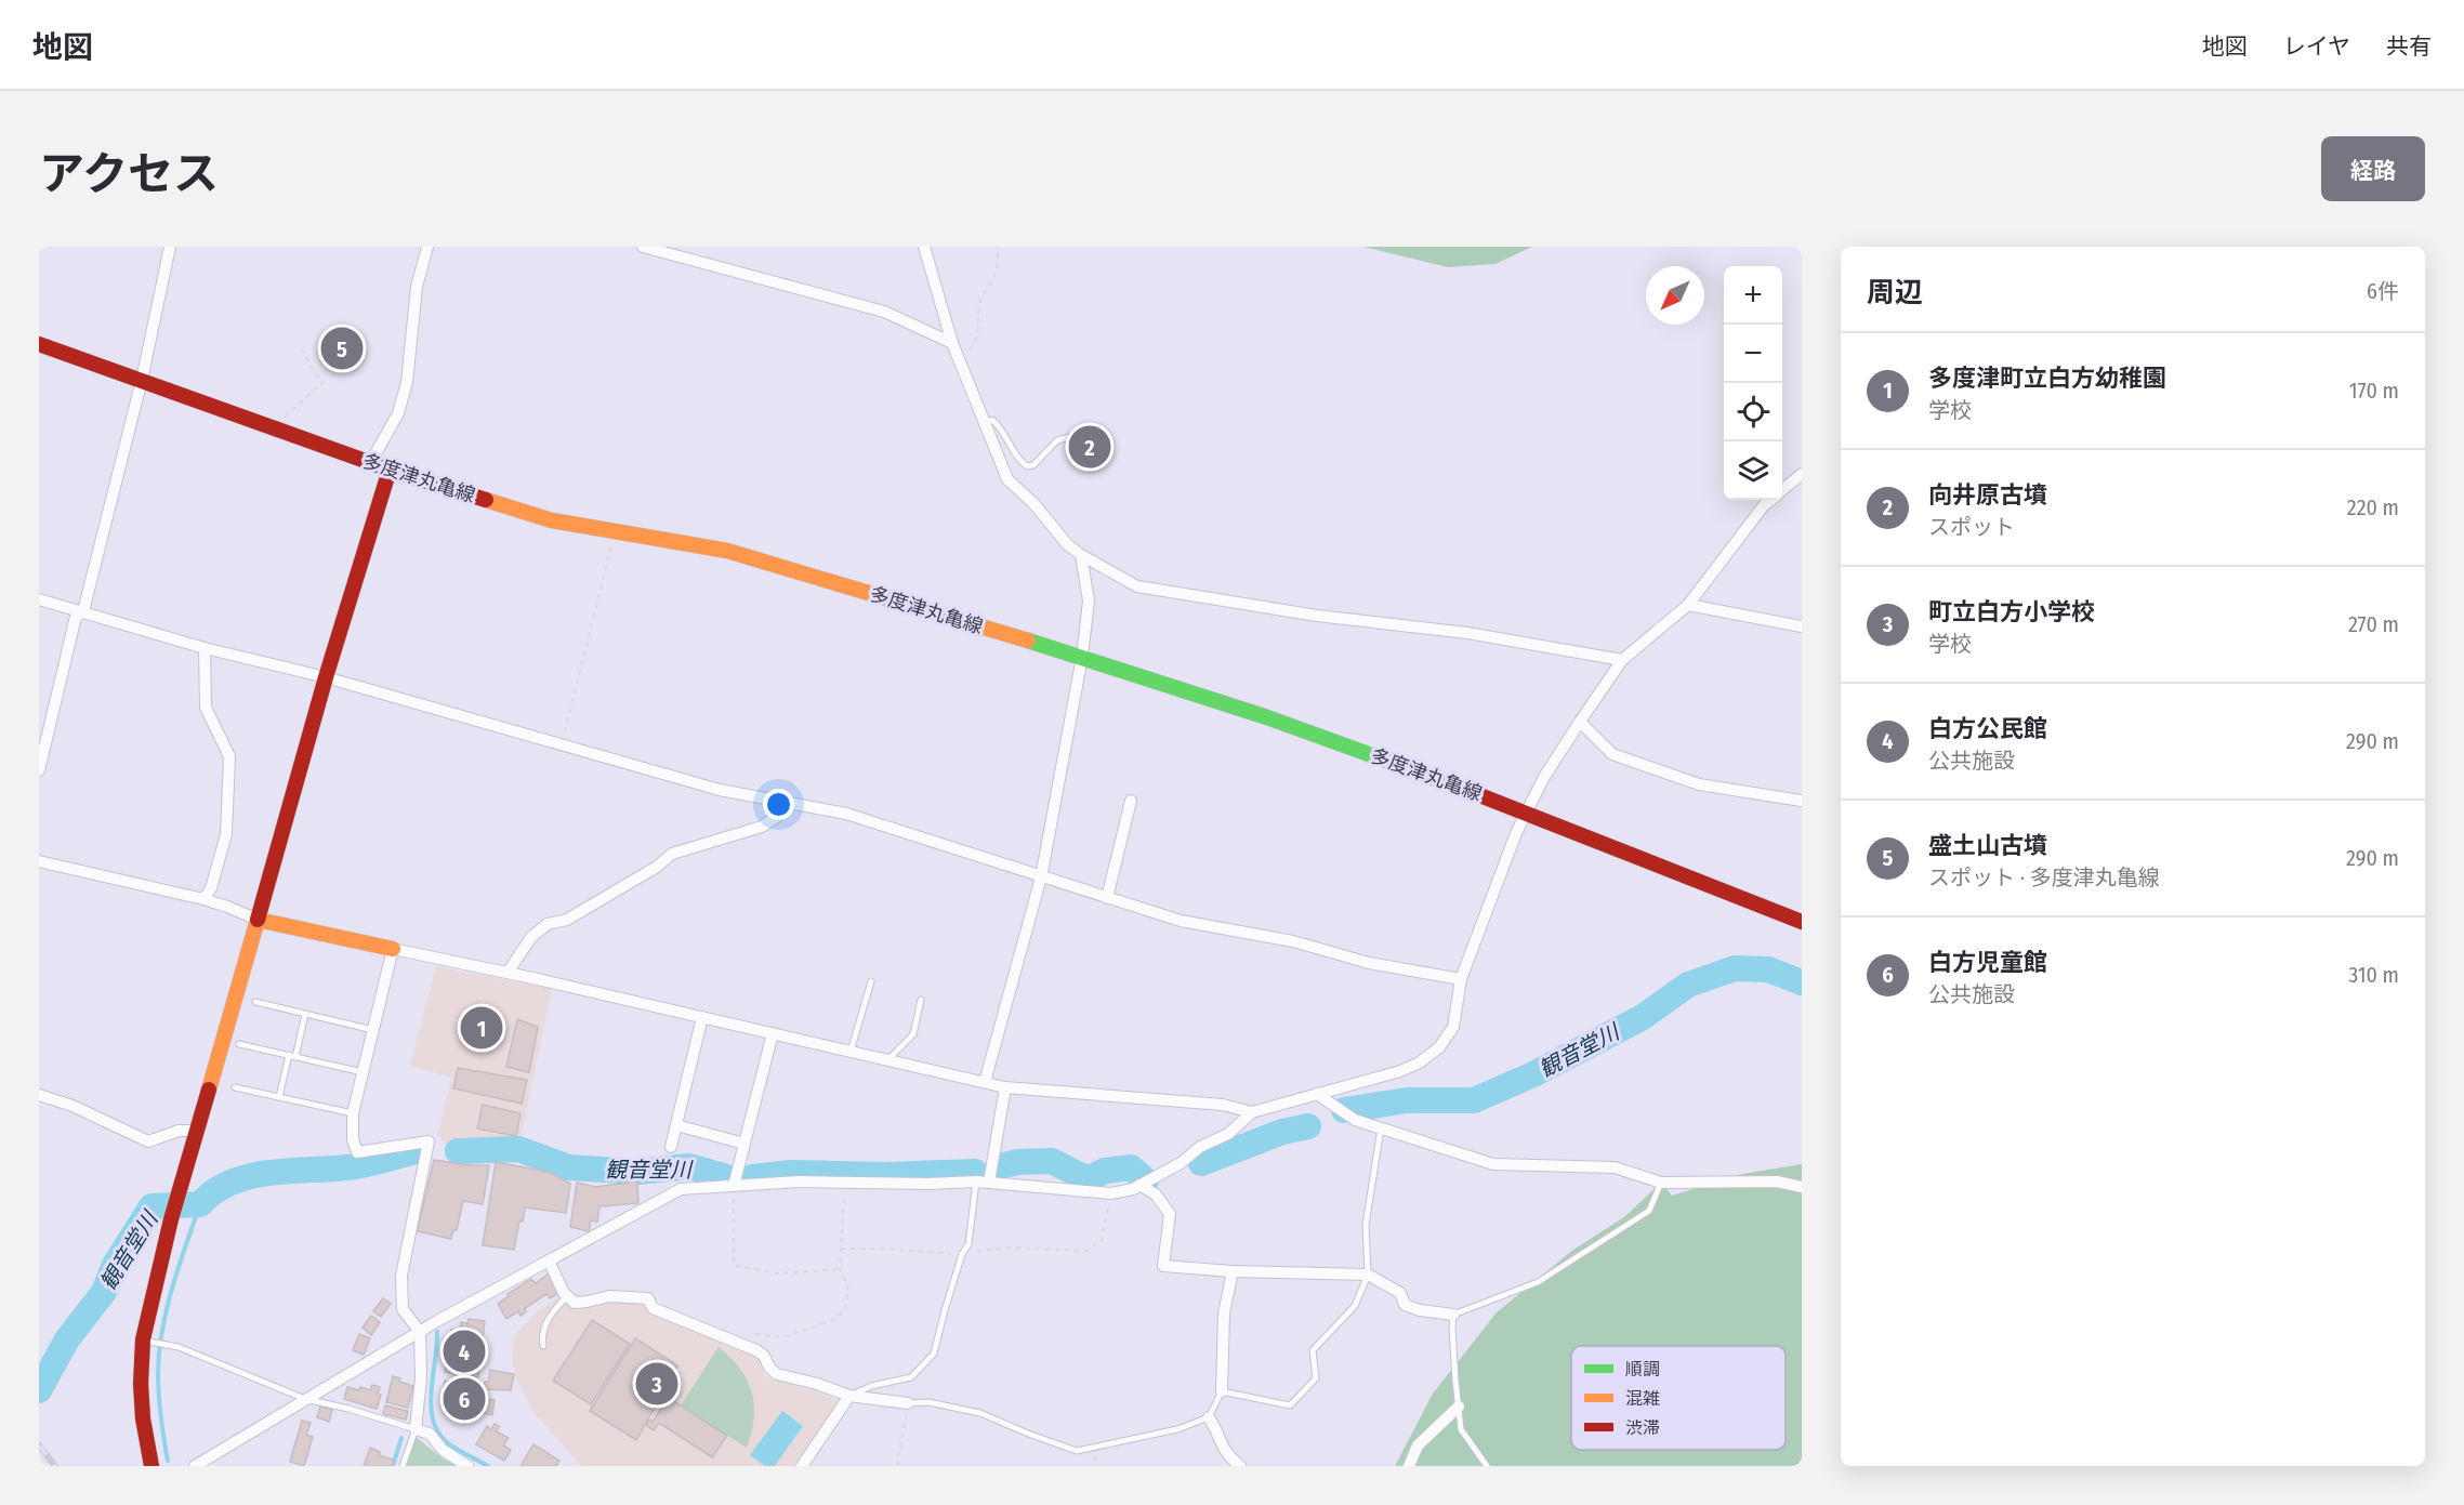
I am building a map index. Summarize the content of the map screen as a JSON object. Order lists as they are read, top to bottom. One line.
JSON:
{"streets":{"main road":["多度津丸亀線"]},"water":["観音堂川"],"legend":["順調","混雑","渋滞"],"north":"bottom left","page":{"header":"地図","nav":["地図","レイヤ","共有"],"title":"アクセス","buttons":"経路","heading":["周辺","6件"],"map_buttons":["+","−"],"pins":["5","2","1","4","3","6"],"list":[{"mark":"1","name":"多度津町立白方幼稚園","note":"学校","value":"170 m"},{"mark":"2","name":"向井原古墳","note":"スポット","value":"220 m"},{"mark":"3","name":"町立白方小学校","note":"学校","value":"270 m"},{"mark":"4","name":"白方公民館","note":"公共施設","value":"290 m"},{"mark":"5","name":"盛土山古墳","note":"スポット · 多度津丸亀線","value":"290 m"},{"mark":"6","name":"白方児童館","note":"公共施設","value":"310 m"}]}}
